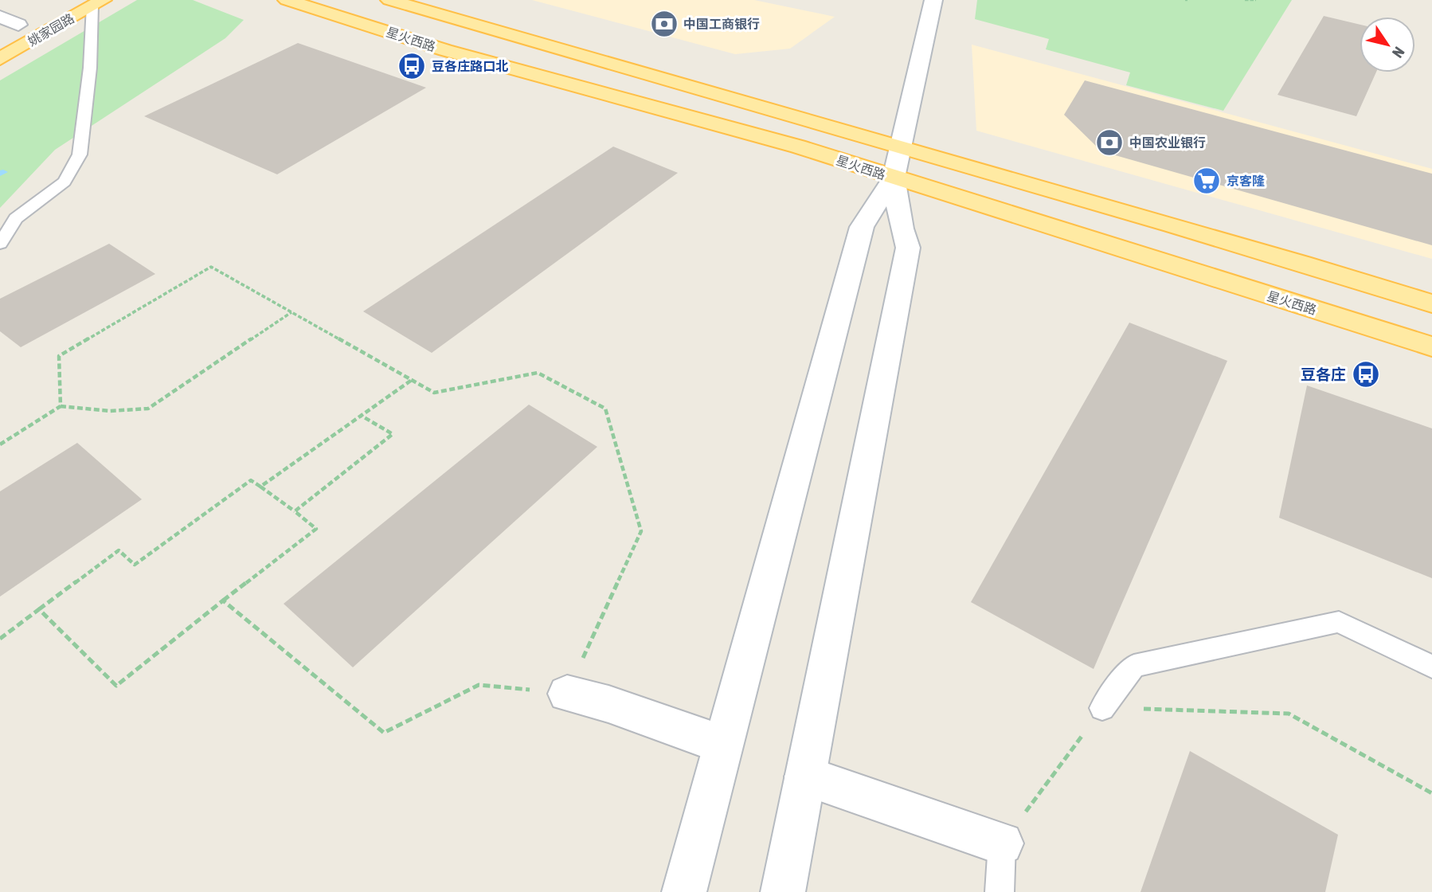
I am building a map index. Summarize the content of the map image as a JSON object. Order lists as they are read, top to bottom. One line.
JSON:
{"streets":{"main road":["姚家园路","星火西路"]},"places":{"bank":["中国工商银行","中国农业银行"],"bus stop":["豆各庄路口北","豆各庄"],"supermarket":["京客隆"]},"north":"bottom right"}
